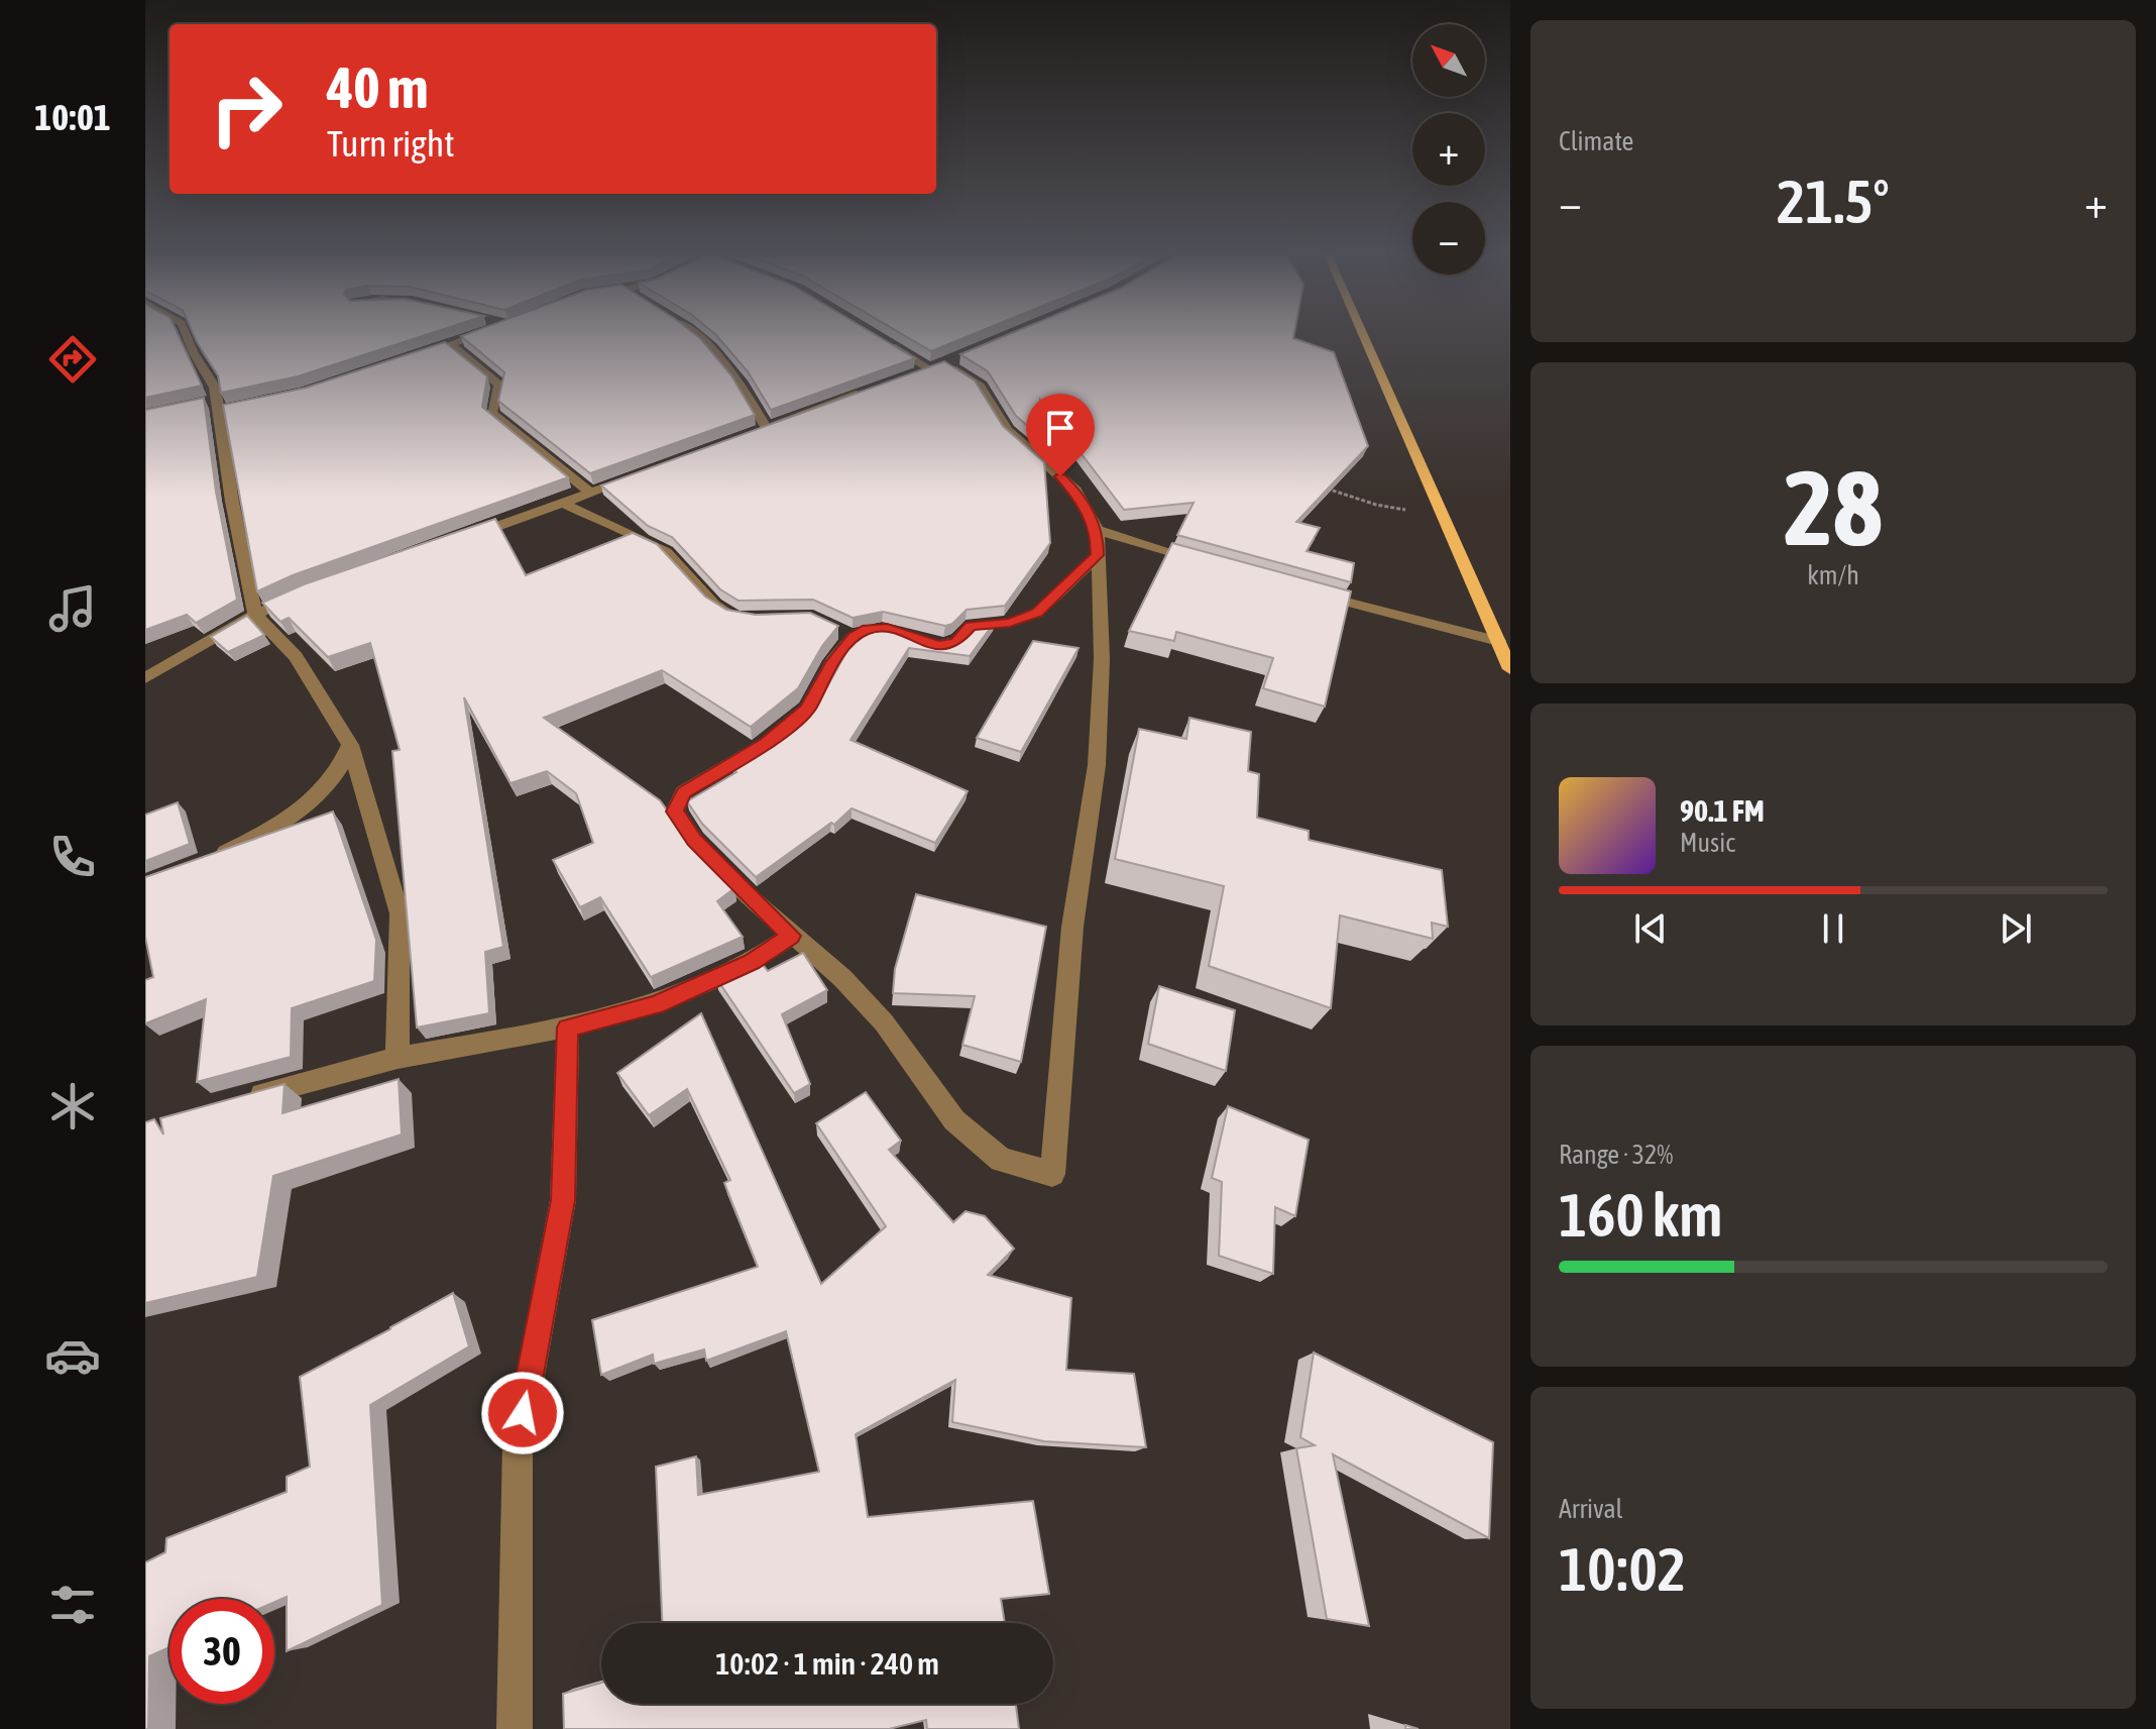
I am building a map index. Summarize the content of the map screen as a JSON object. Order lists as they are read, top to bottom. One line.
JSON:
{"north":"top left","page":{"tabs":"10:01","tile":["Climate",["28","km/h"],["Range · 32%","160 km"],["Arrival","10:02"]],"map_buttons":["+","−"],"turn":["40 m","Turn right"],"heat":["−","21.5°","+"],"song":["90.1 FM","Music"],"limit":"30","trip":"10:02 · 1 min · 240 m"}}
